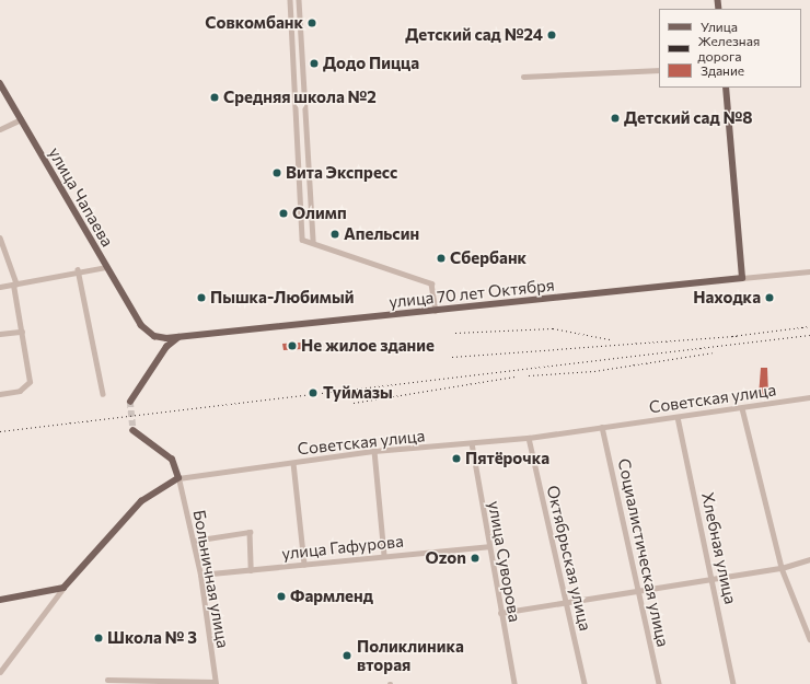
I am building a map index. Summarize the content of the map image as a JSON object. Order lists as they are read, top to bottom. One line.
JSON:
{"streets":{"main road":["улица Чапаева","улица 70 лет Октября","Советская улица"],"street":["улица Гафурова","Хлебная улица","Социалистическая улица","Октябрьская улица","улица Суворова","Больничная улица"]},"crossings":[["улица Чапаева","улица 70 лет Октября"],["Советская улица","Хлебная улица"],["Советская улица","Социалистическая улица"],["Советская улица","Октябрьская улица"],["Советская улица","улица Суворова"],["Советская улица","Больничная улица"],["улица Гафурова","улица Суворова"],["улица Гафурова","Больничная улица"]],"places":["Совкомбанк","Детский сад №24","Додо Пицца","Средняя школа №2","Детский сад №8","Вита Экспресс","Олимп","Апельсин","Сбербанк","Пышка-Любимый","Находка","Не жилое здание","Туймазы","Пятёрочка","Ozon","Фармленд","Школа № 3","Поликлиника вторая"],"legend":["Улица","Железная дорога","Здание"]}
